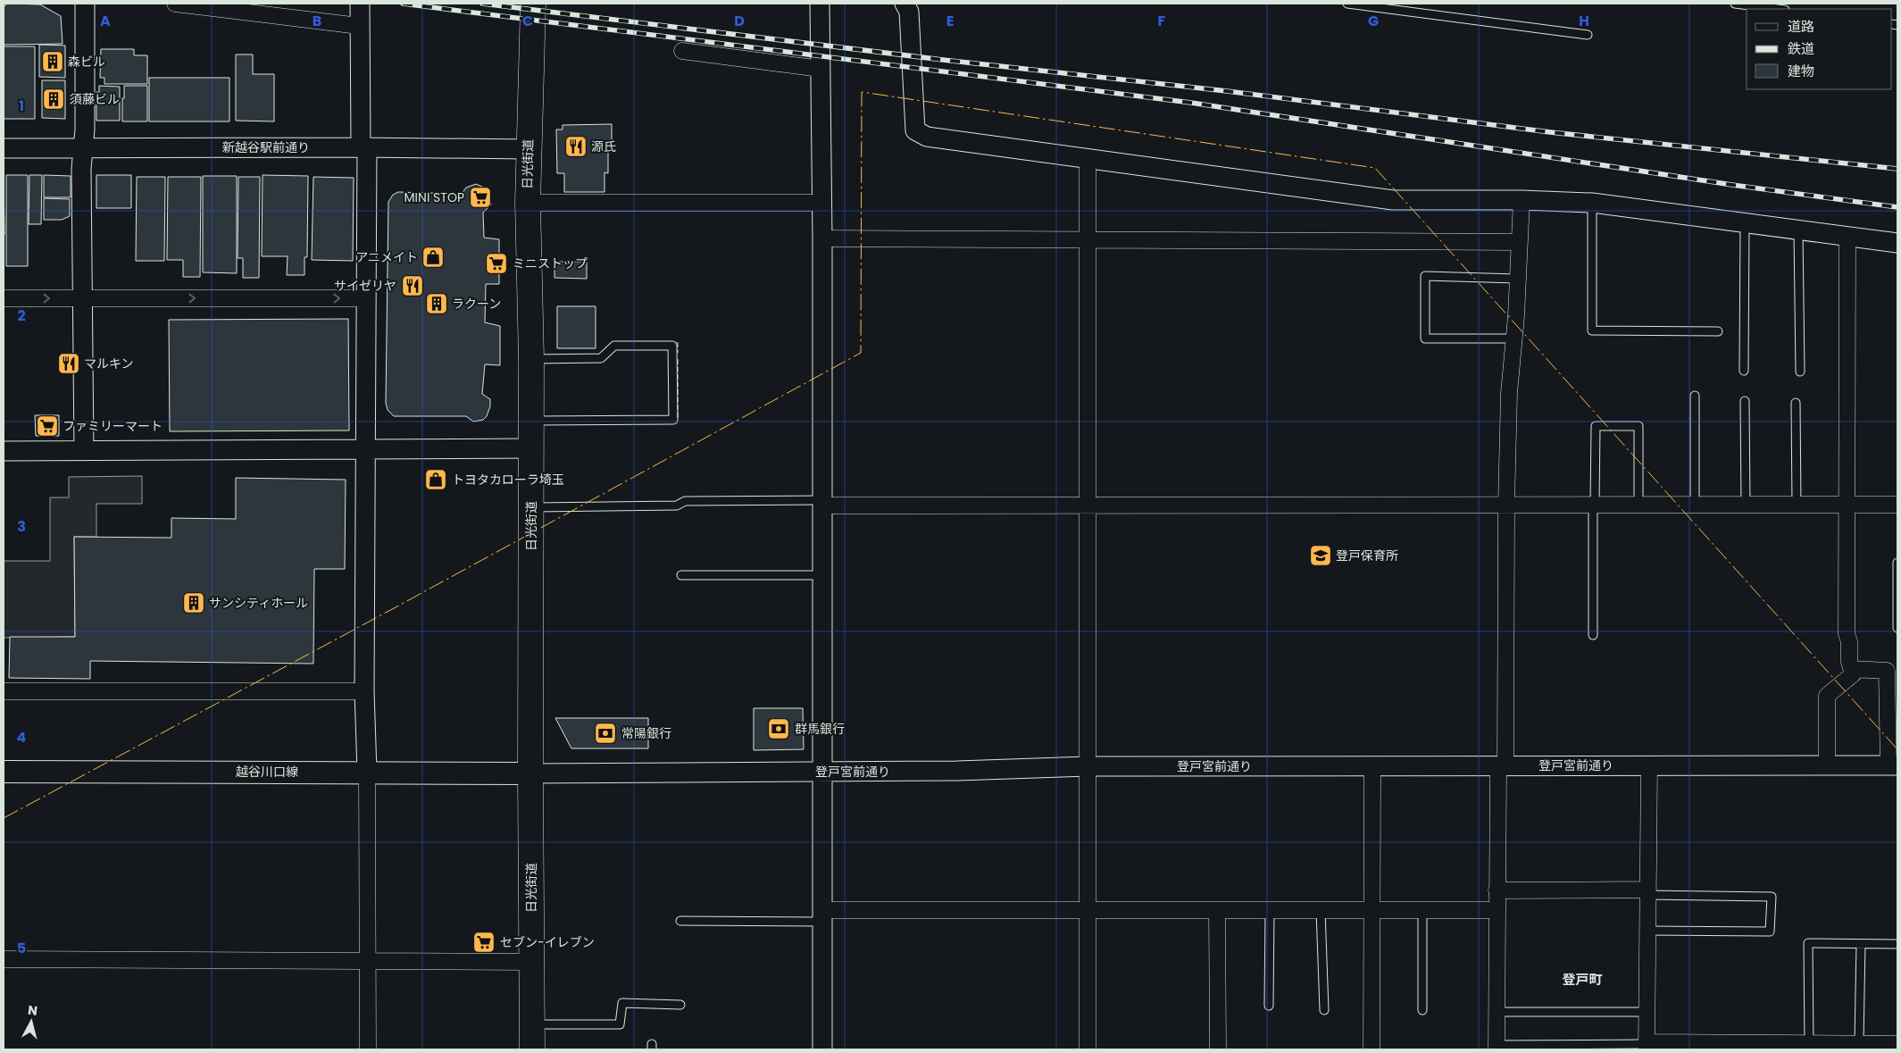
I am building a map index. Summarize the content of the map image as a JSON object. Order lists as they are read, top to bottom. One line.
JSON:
{"streets":{"main road":["日光街道","越谷川口線"],"street":["新越谷駅前通り","登戸宮前通り"]},"crossings":[["新越谷駅前通り","日光街道"],["日光街道","登戸宮前通り"],["日光街道","越谷川口線"],["登戸宮前通り","越谷川口線"]],"districts":["登戸町"],"places":{"building":["森ビル","須藤ビル","ラクーン","サンシティホール"],"restaurant":["源氏","サイゼリヤ","マルキン"],"supermarket":["MINI STOP","ミニストップ","ファミリーマート","セブン-イレブン"],"shop":["アニメイト","トヨタカローラ埼玉"],"school or university":["登戸保育所"],"bank":["群馬銀行","常陽銀行"]},"legend":["道路","鉄道","建物"],"north":"top","grid":{"columns":["A","B","C","D","E","F","G","H"],"rows":["1","2","3","4","5"]}}
